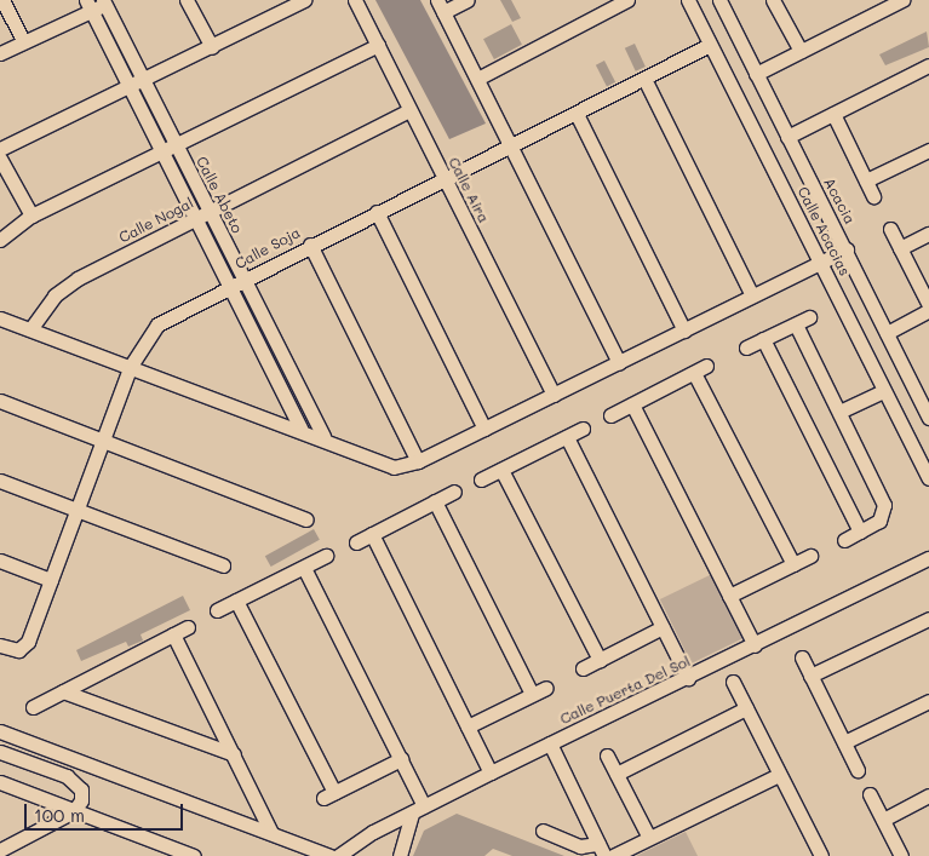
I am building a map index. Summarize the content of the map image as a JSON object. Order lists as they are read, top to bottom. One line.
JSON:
{"streets":{"street":["Calle Aira","Calle Abeto","Acacia","Calle Nogal","Calle Acacias","Calle Soja","Calle Puerta Del Sol"]},"crossings":[["Calle Aira","Calle Nogal"],["Calle Aira","Calle Soja"],["Calle Abeto","Calle Nogal"],["Calle Abeto","Calle Soja"],["Calle Acacias","Calle Soja"]],"scale_bar":"100 m"}
